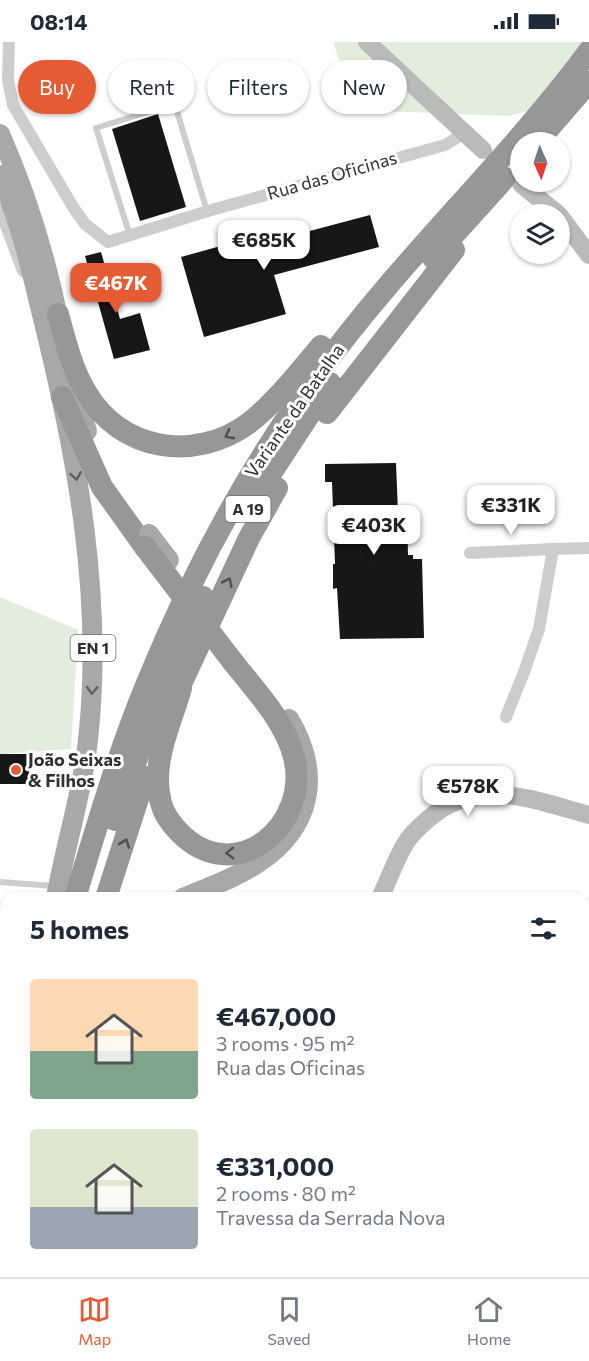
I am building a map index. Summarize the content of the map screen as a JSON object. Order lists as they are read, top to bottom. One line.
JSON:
{"streets":{"highway":["Variante da Batalha","A 19"],"main road":["EN 1"],"street":["Rua das Oficinas"]},"places":["João Seixas & Filhos"],"north":"bottom","page":{"status":"08:14","chip":["Buy","Rent","Filters","New"],"price":["€685K","€467K","€331K","€403K","€578K"],"heading":"5 homes","list":[{"name":"€467,000","note":"3 rooms · 95 m² · Rua das Oficinas"},{"name":"€331,000","note":"2 rooms · 80 m² · Travessa da Serrada Nova"}],"tabs":["Map","Saved","Home"]}}
